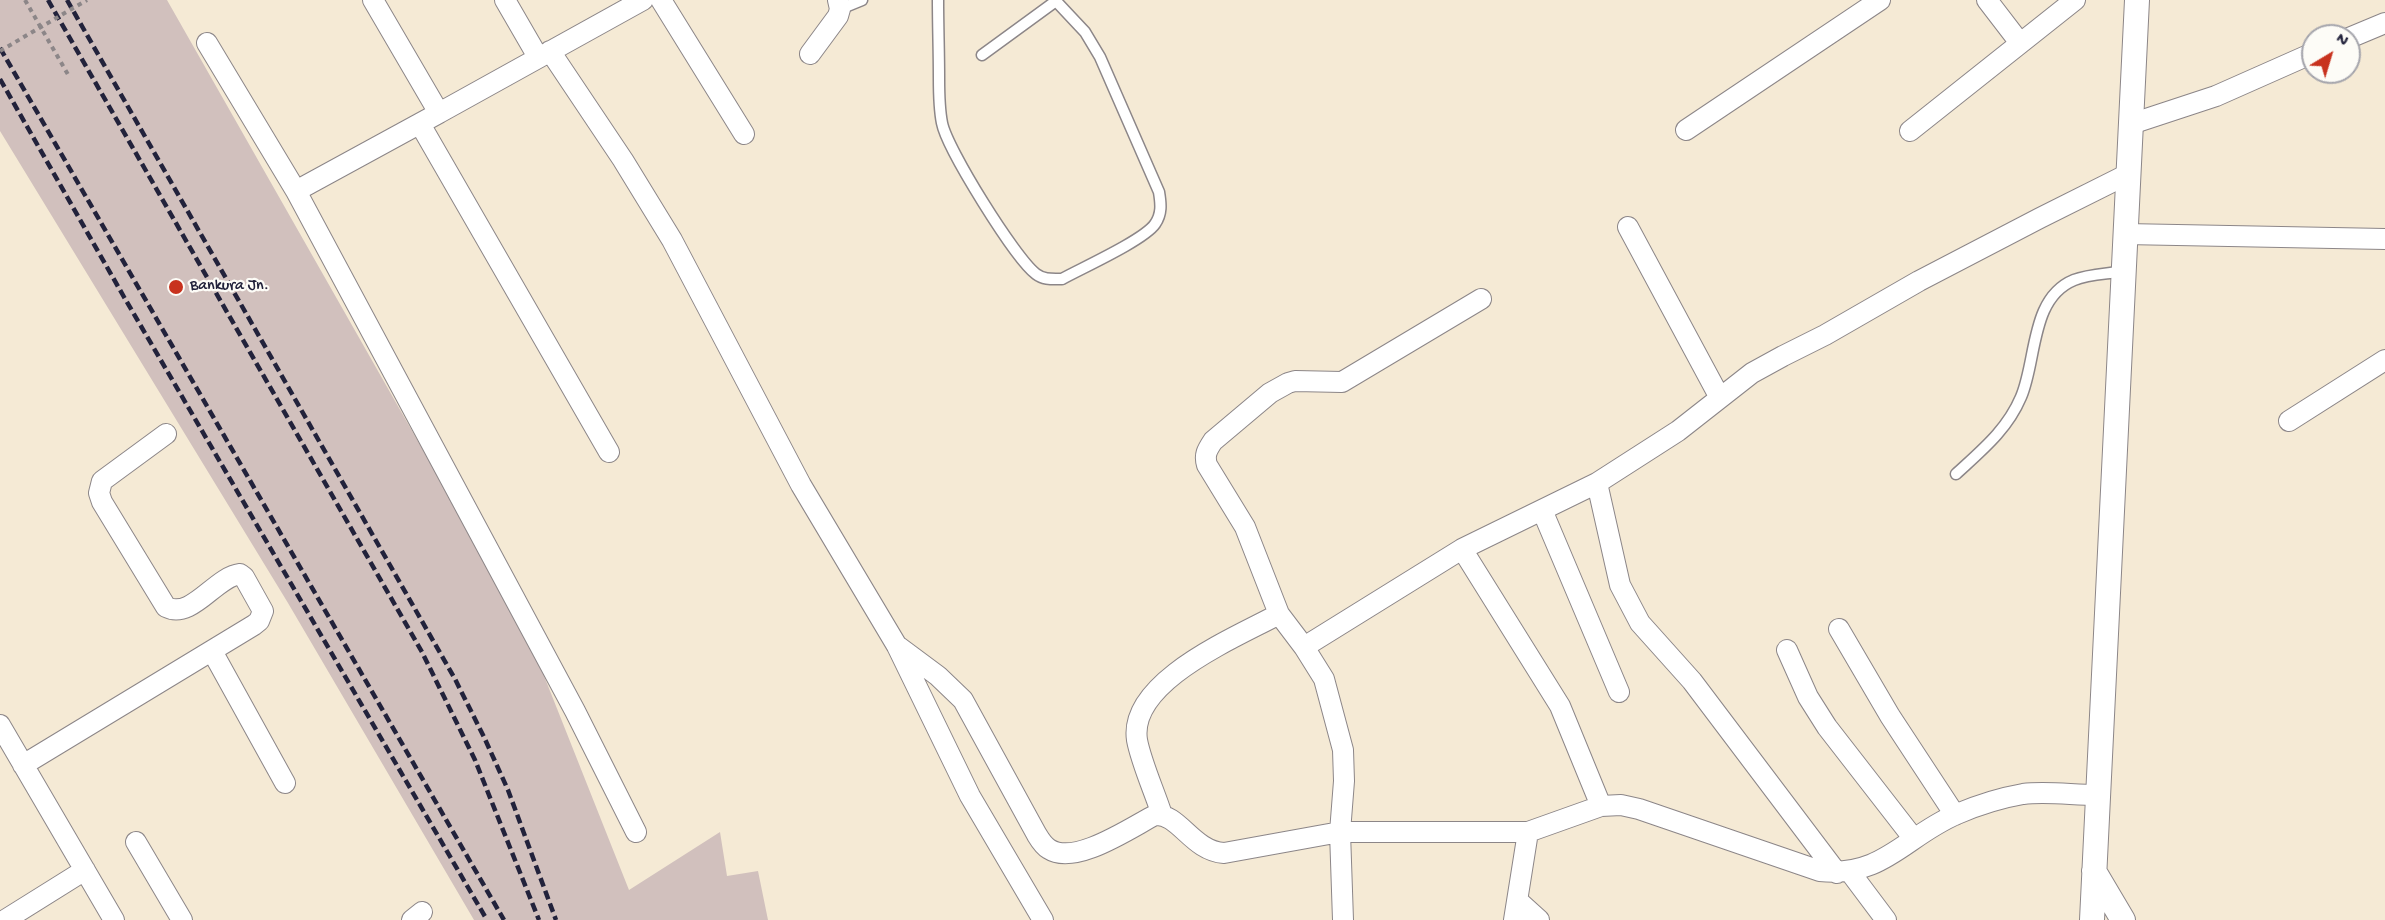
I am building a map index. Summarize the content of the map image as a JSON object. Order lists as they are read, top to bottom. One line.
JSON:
{"places":["Bankura Jn."],"north":"top right"}
